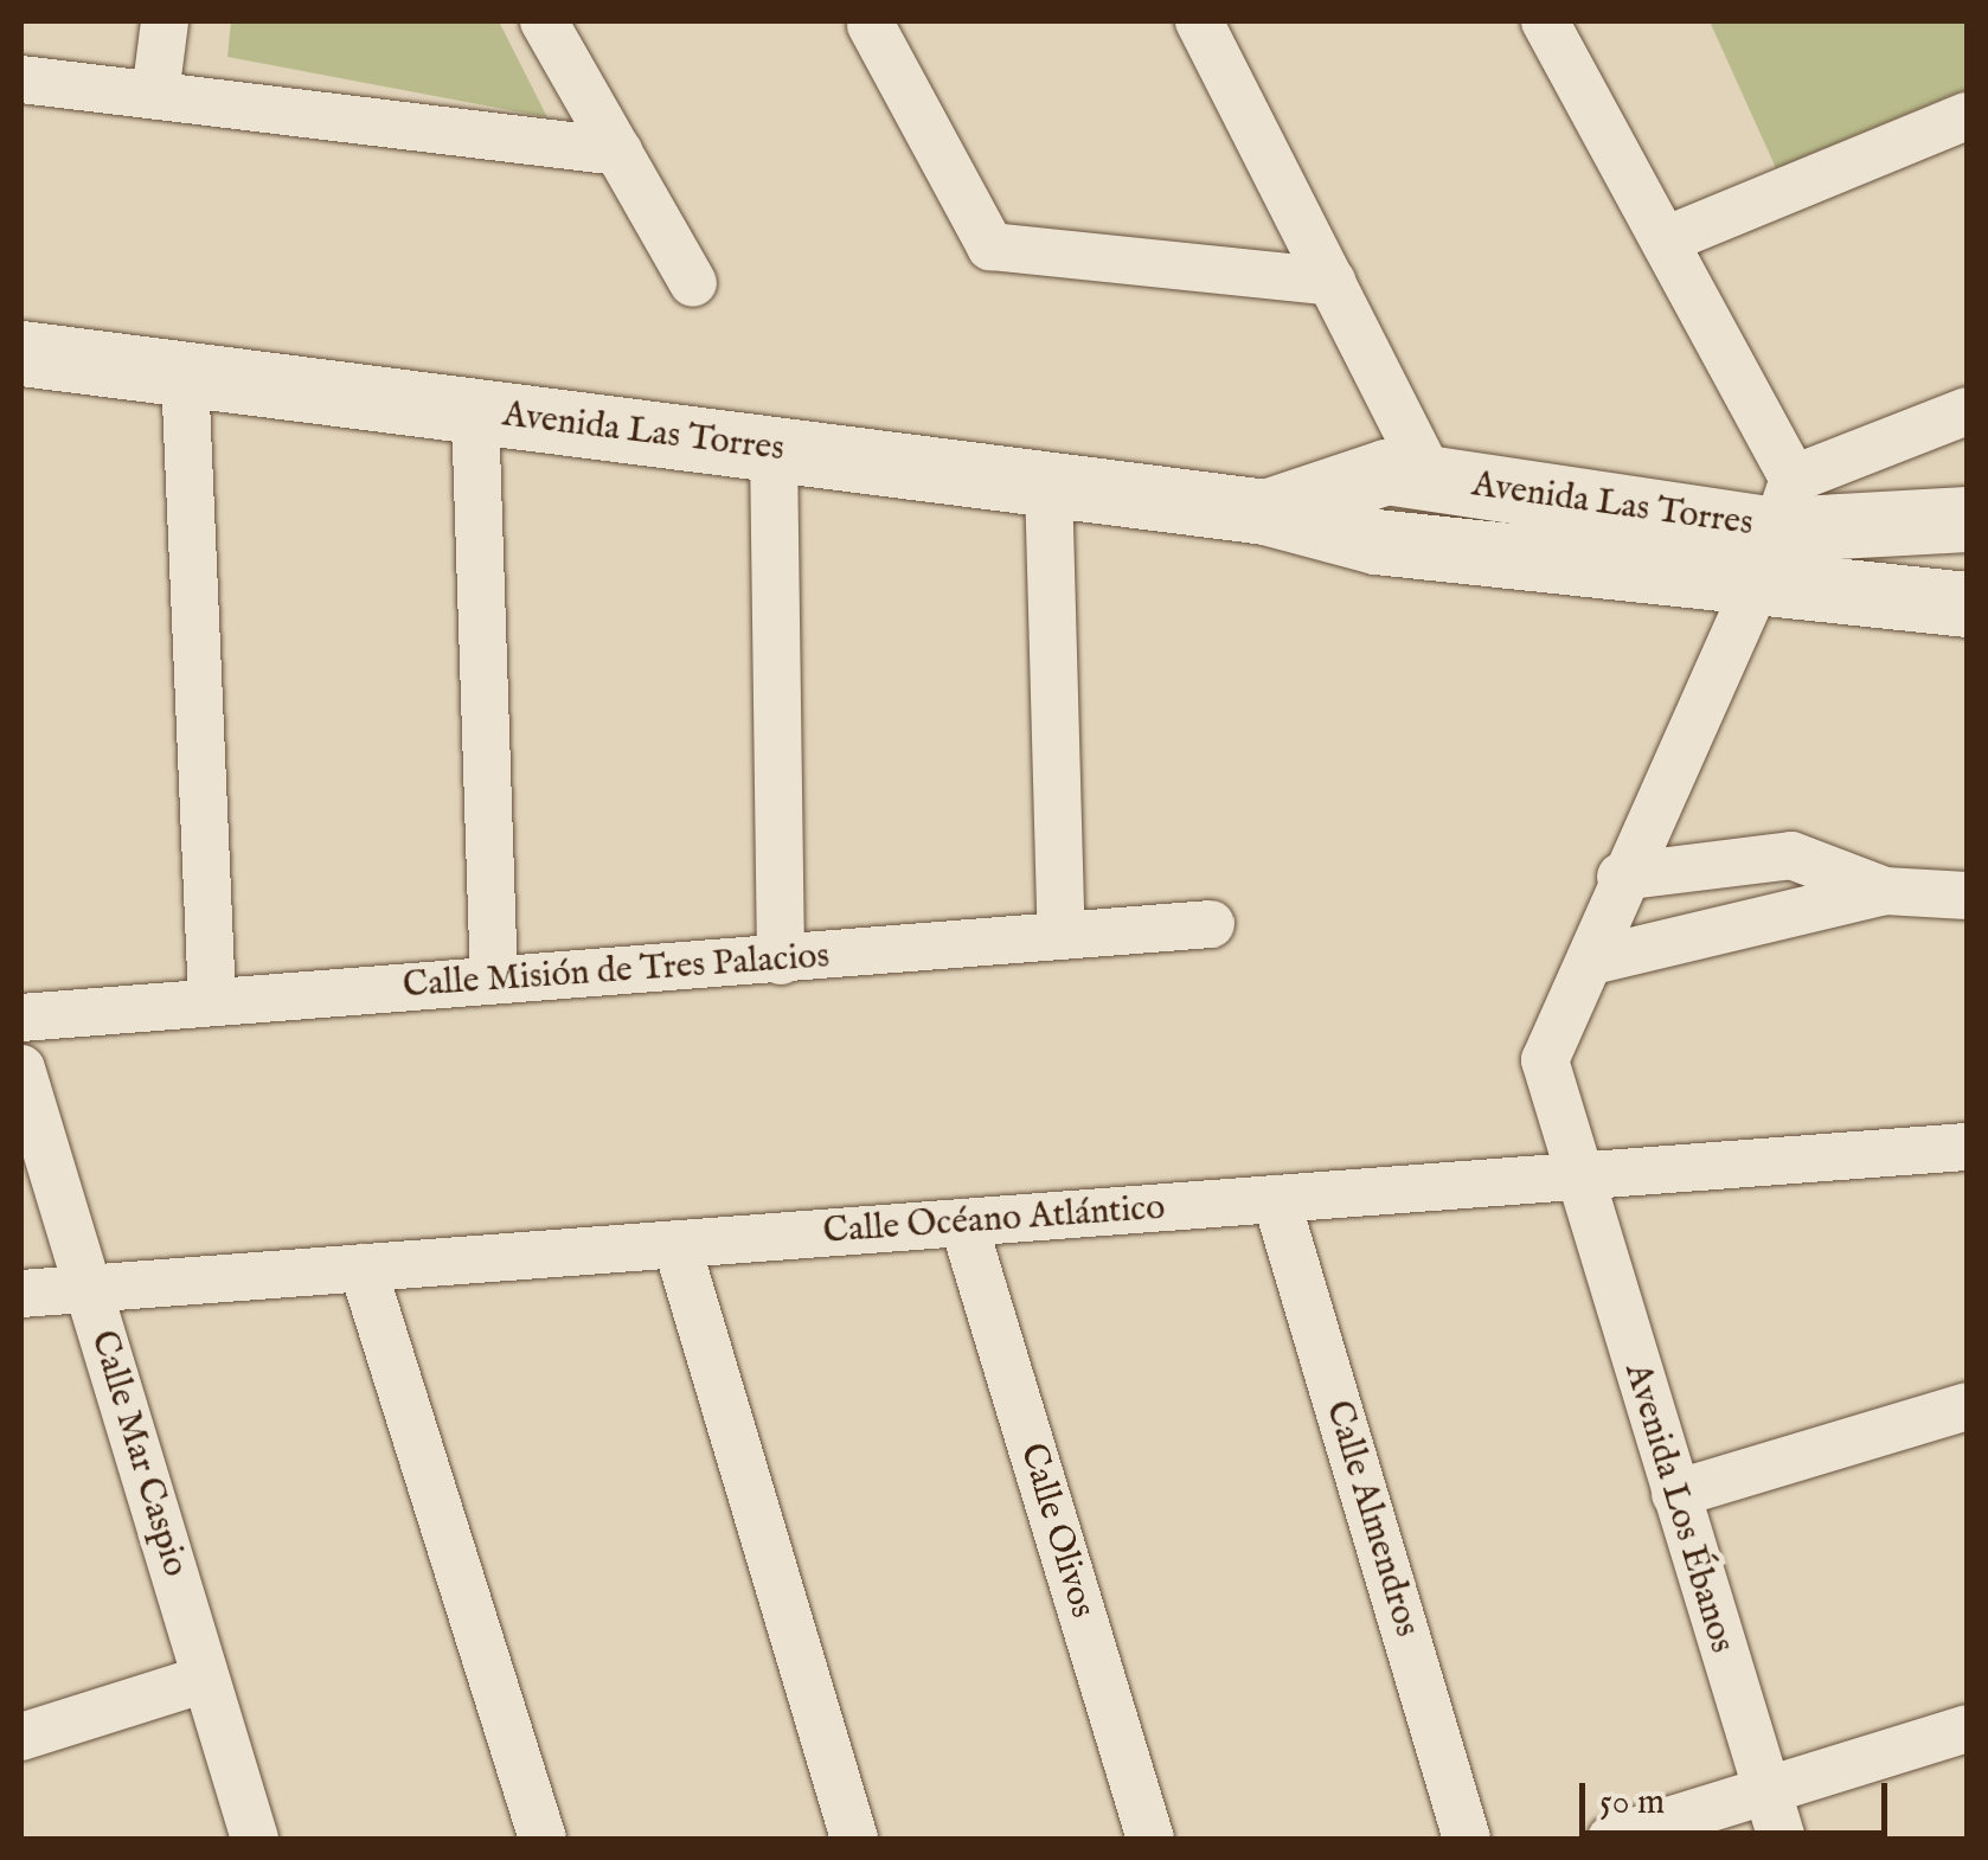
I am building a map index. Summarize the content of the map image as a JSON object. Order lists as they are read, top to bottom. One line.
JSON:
{"streets":{"street":["Avenida Las Torres","Calle Misión de Tres Palacios","Calle Océano Atlántico","Calle Mar Caspio","Avenida Los Ébanos","Calle Almendros","Calle Olivos"]},"crossings":[["Calle Océano Atlántico","Calle Mar Caspio"],["Calle Océano Atlántico","Avenida Los Ébanos"],["Calle Océano Atlántico","Calle Almendros"],["Calle Océano Atlántico","Calle Olivos"]],"scale_bar":"50 m"}
